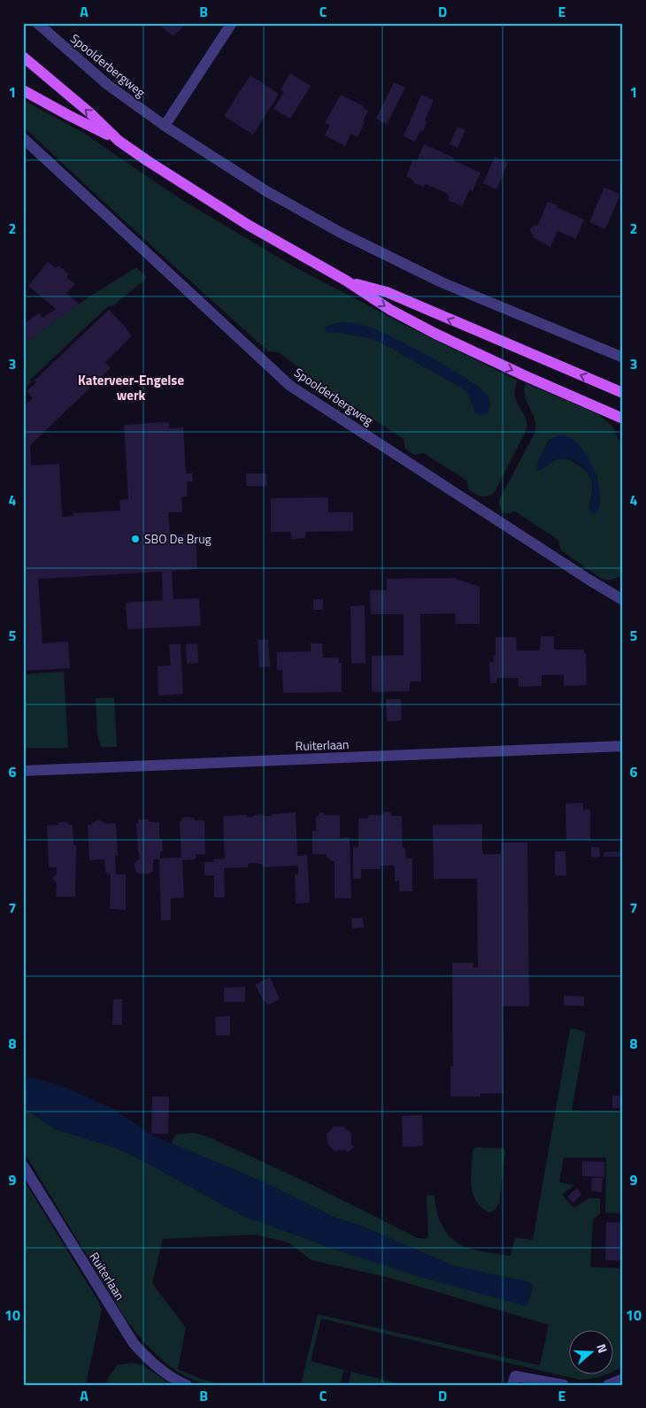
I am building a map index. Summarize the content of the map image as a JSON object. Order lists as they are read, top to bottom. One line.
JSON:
{"streets":{"street":["Spoolderbergweg","Ruiterlaan"]},"districts":["Katerveer-Engelse werk"],"places":["SBO De Brug"],"north":"right","grid":{"columns":["A","B","C","D","E"],"rows":["1","2","3","4","5","6","7","8","9","10"]}}
